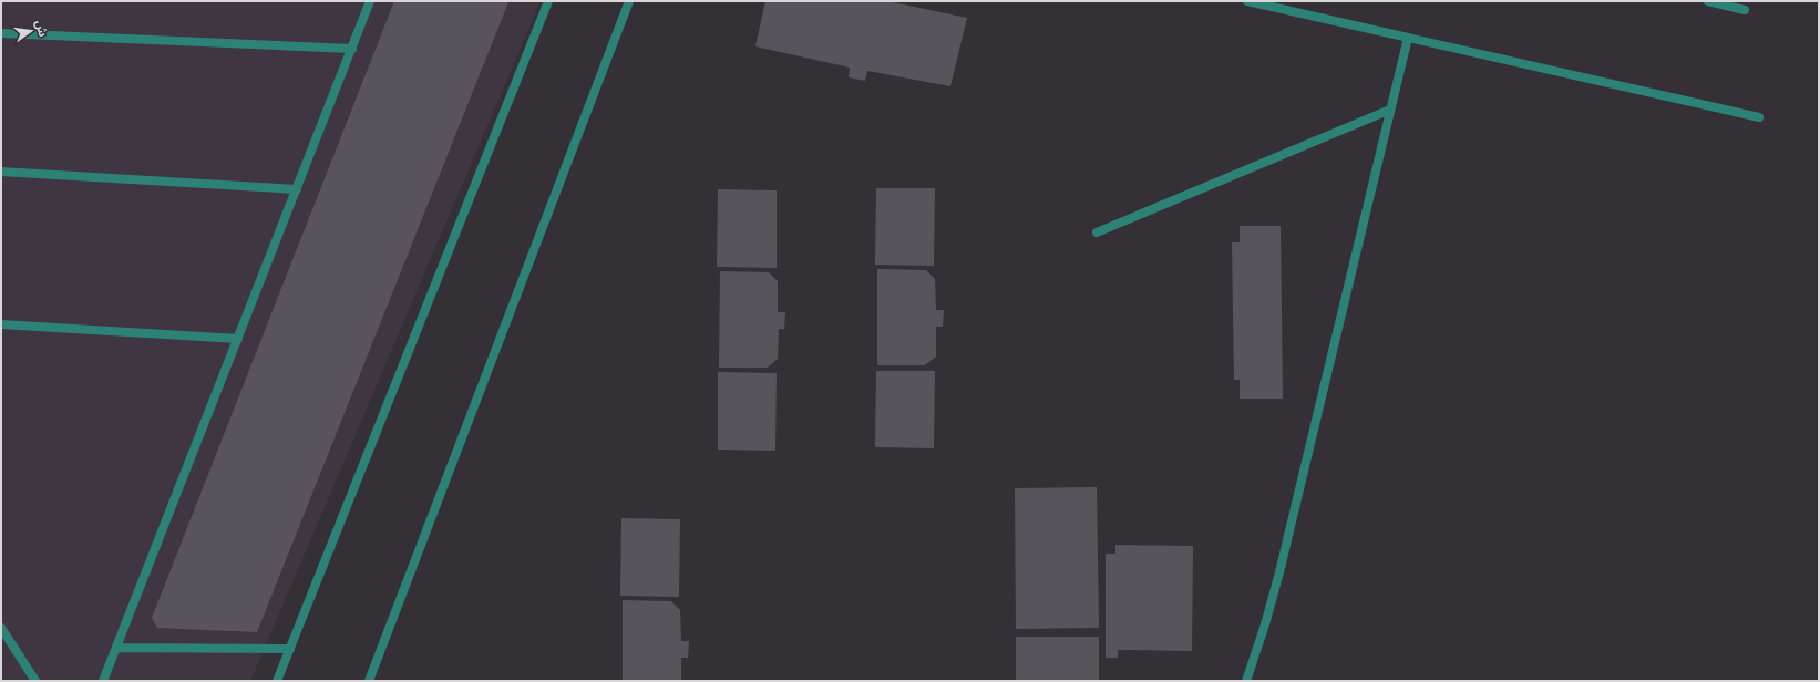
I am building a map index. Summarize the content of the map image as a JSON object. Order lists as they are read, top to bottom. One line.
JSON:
{"north":"right"}
